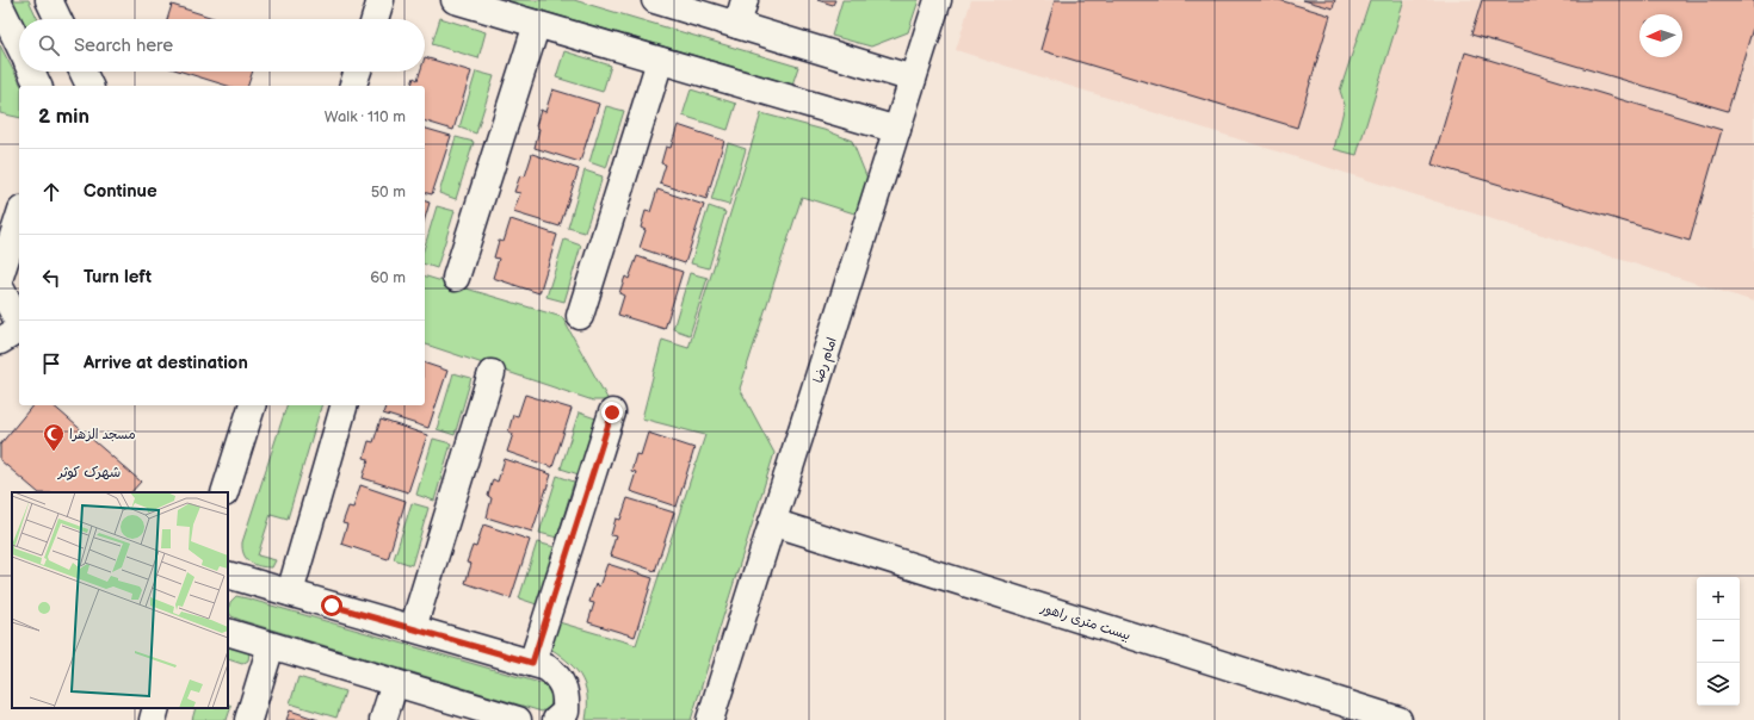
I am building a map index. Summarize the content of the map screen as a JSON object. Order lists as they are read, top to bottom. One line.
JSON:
{"streets":{"street":["امام رضا","بیست متری راهور"]},"crossings":[["امام رضا","بیست متری راهور"]],"districts":["شهرک کوثر"],"places":{"mosque":["مسجد الزهرا"]},"north":"left","page":{"search":"Search here","heading":["2 min","Walk · 110 m"],"list":[["Continue","50 m"],["Turn left","60 m"],"Arrive at destination"],"map_buttons":["+","−"]}}
